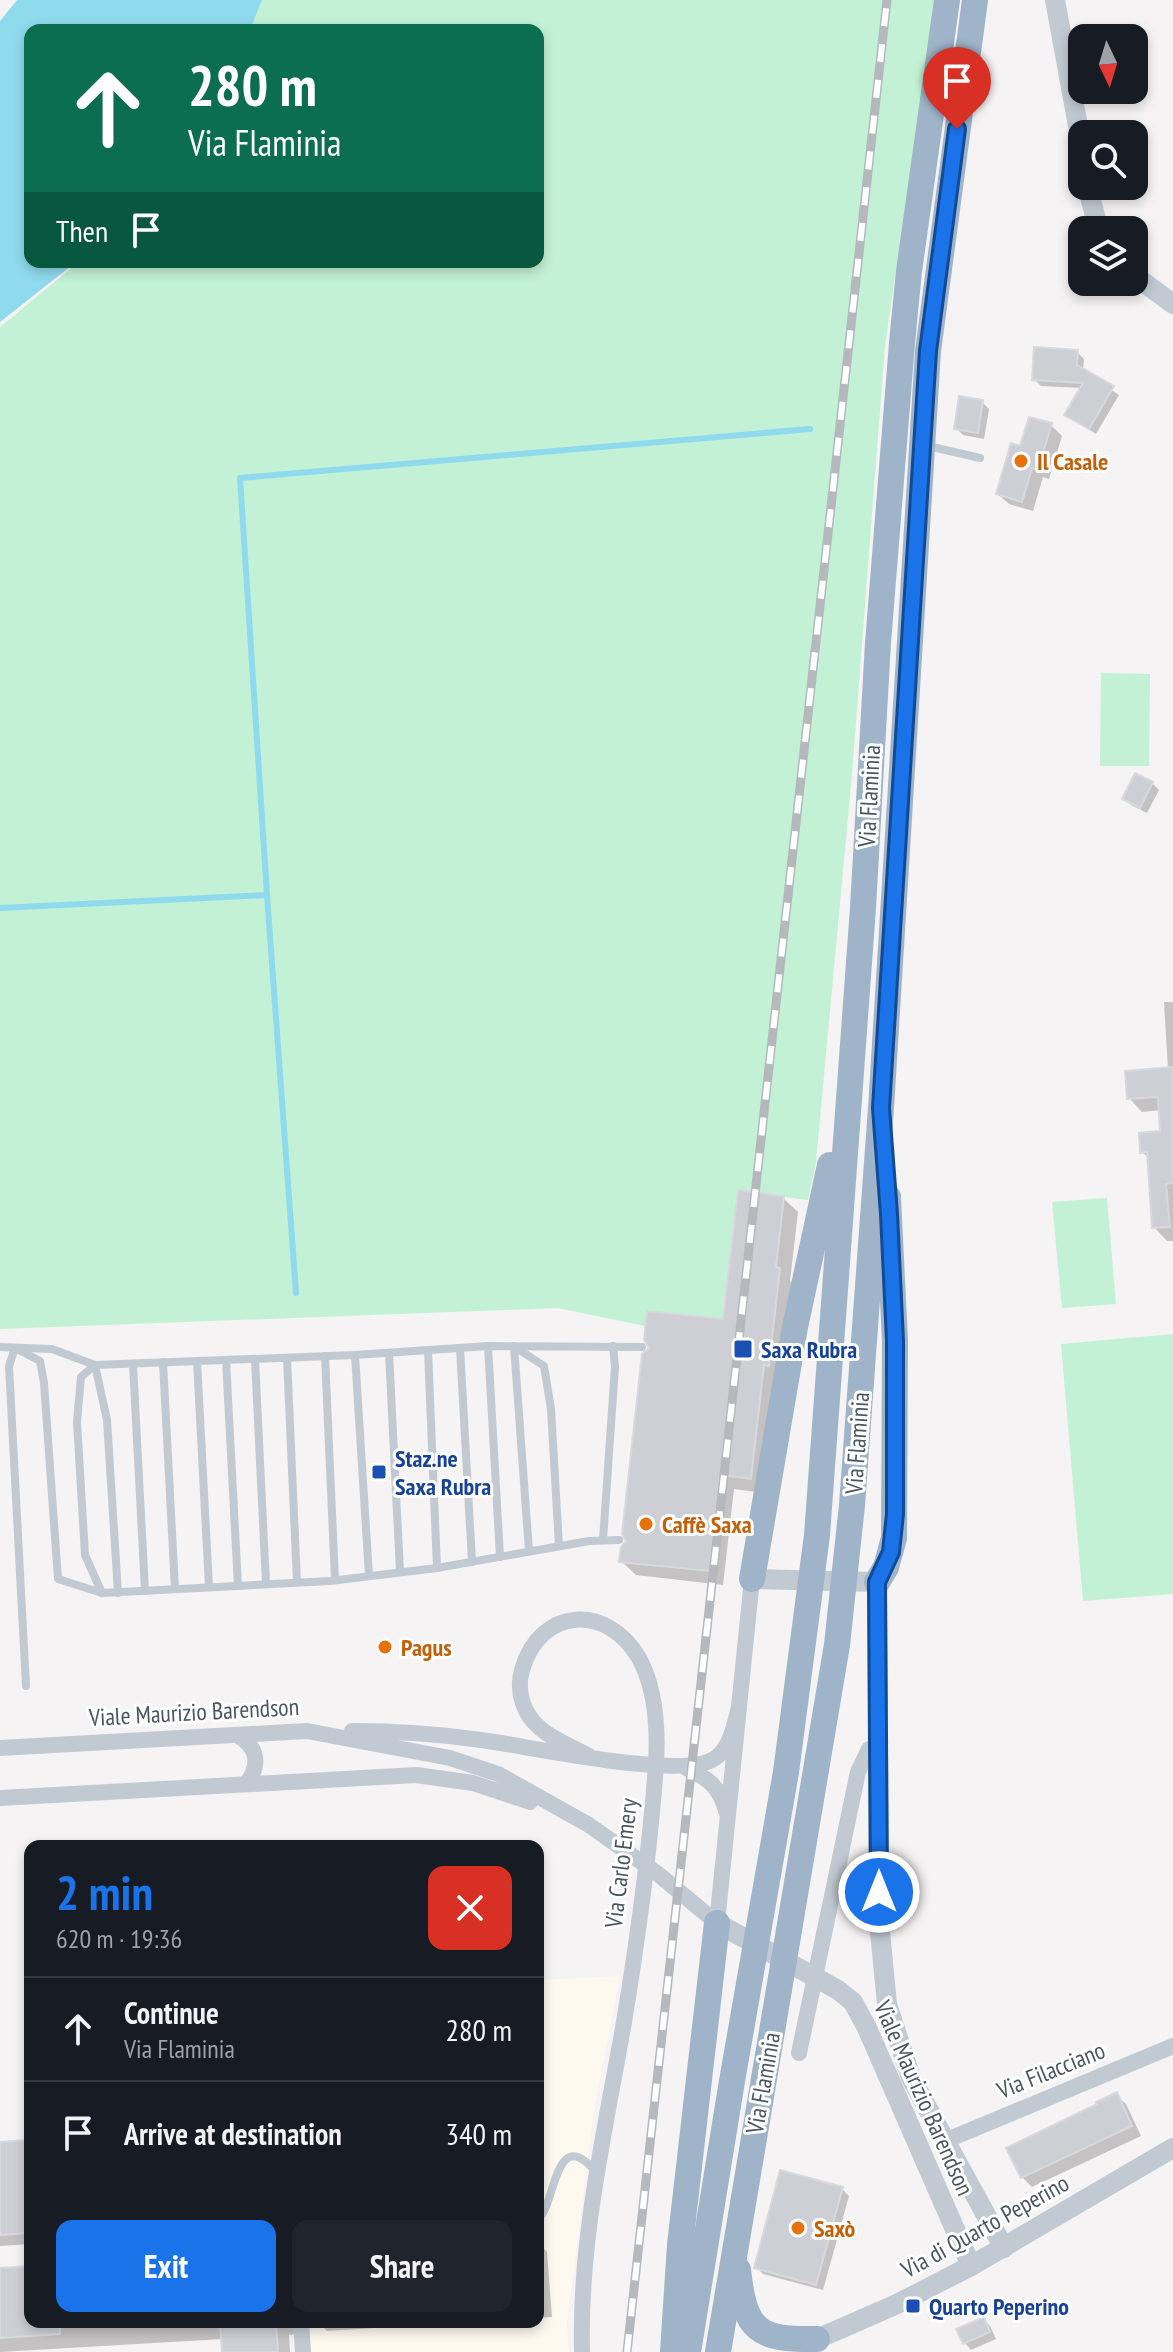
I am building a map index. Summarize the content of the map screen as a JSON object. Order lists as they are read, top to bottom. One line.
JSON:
{"streets":{"highway":["Via Flaminia"],"street":["Viale Maurizio Barendson","Via Carlo Emery","Via Filacciano","Via di Quarto Peperino"]},"crossings":[["Viale Maurizio Barendson","Via di Quarto Peperino"]],"places":{"other":["Il Casale","Caffè Saxa","Pagus","Saxò"],"transit":["Saxa Rubra","Staz.ne Saxa Rubra","Quarto Peperino"]},"north":"bottom","page":{"turn":["280 m","Via Flaminia"],"then":"Then","heading":["2 min","620 m · 19:36"],"list":[{"name":"Continue","note":"Via Flaminia","value":"280 m"},{"name":"Arrive at destination","value":"340 m"}],"buttons":["Exit","Share"]}}
